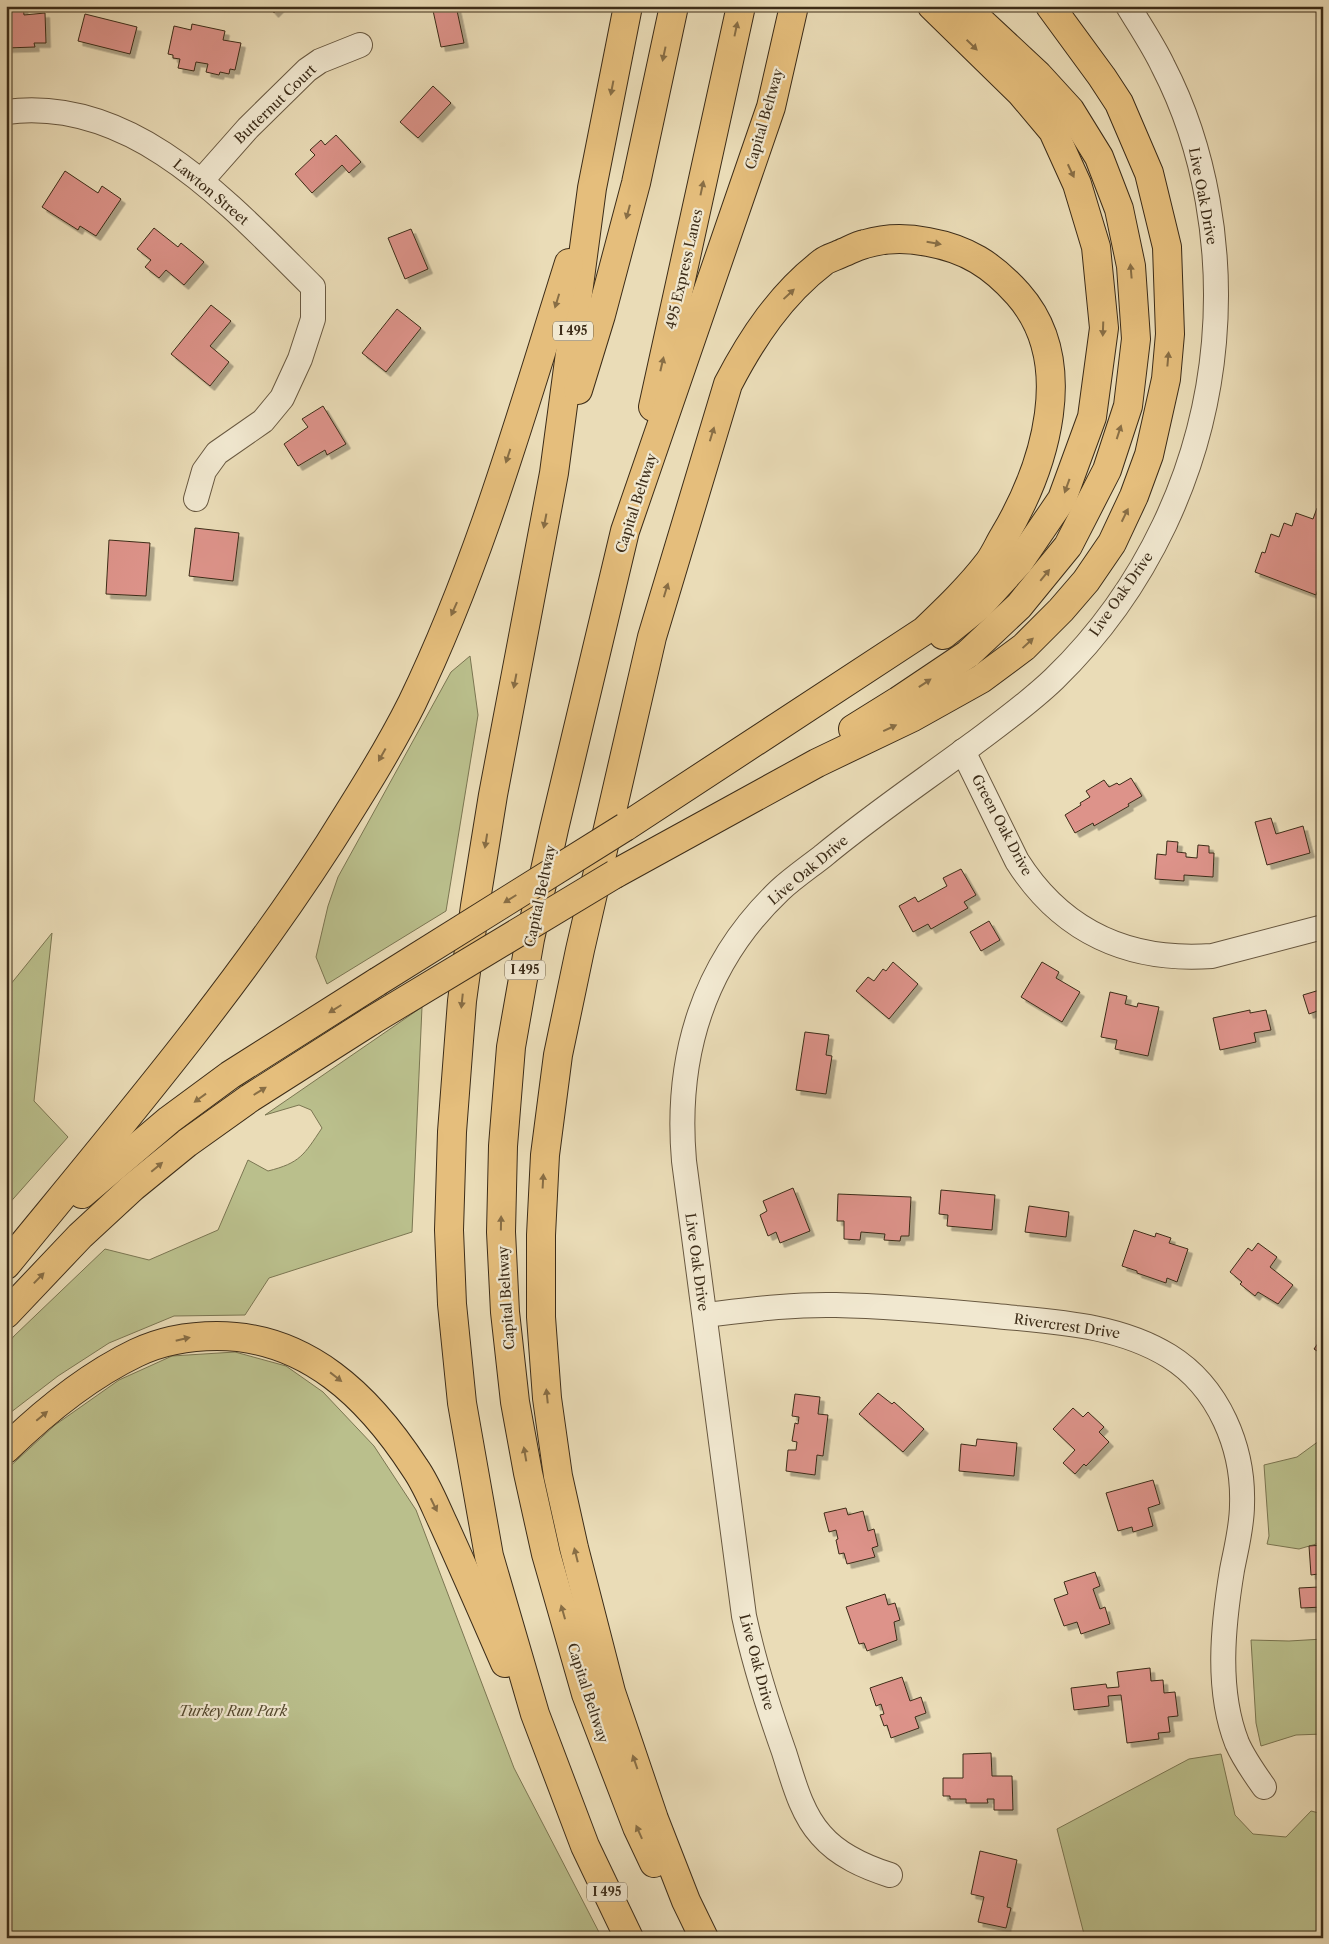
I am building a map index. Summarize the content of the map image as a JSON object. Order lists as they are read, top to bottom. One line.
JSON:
{"streets":{"highway":["Capital Beltway","495 Express Lanes","I 495"],"street":["Butternut Court","Lawton Street","Live Oak Drive","Green Oak Drive","Rivercrest Drive"]},"crossings":[["Butternut Court","Lawton Street"],["Capital Beltway","495 Express Lanes"],["Live Oak Drive","Green Oak Drive"],["Live Oak Drive","Rivercrest Drive"]],"parks":["Turkey Run Park"]}
